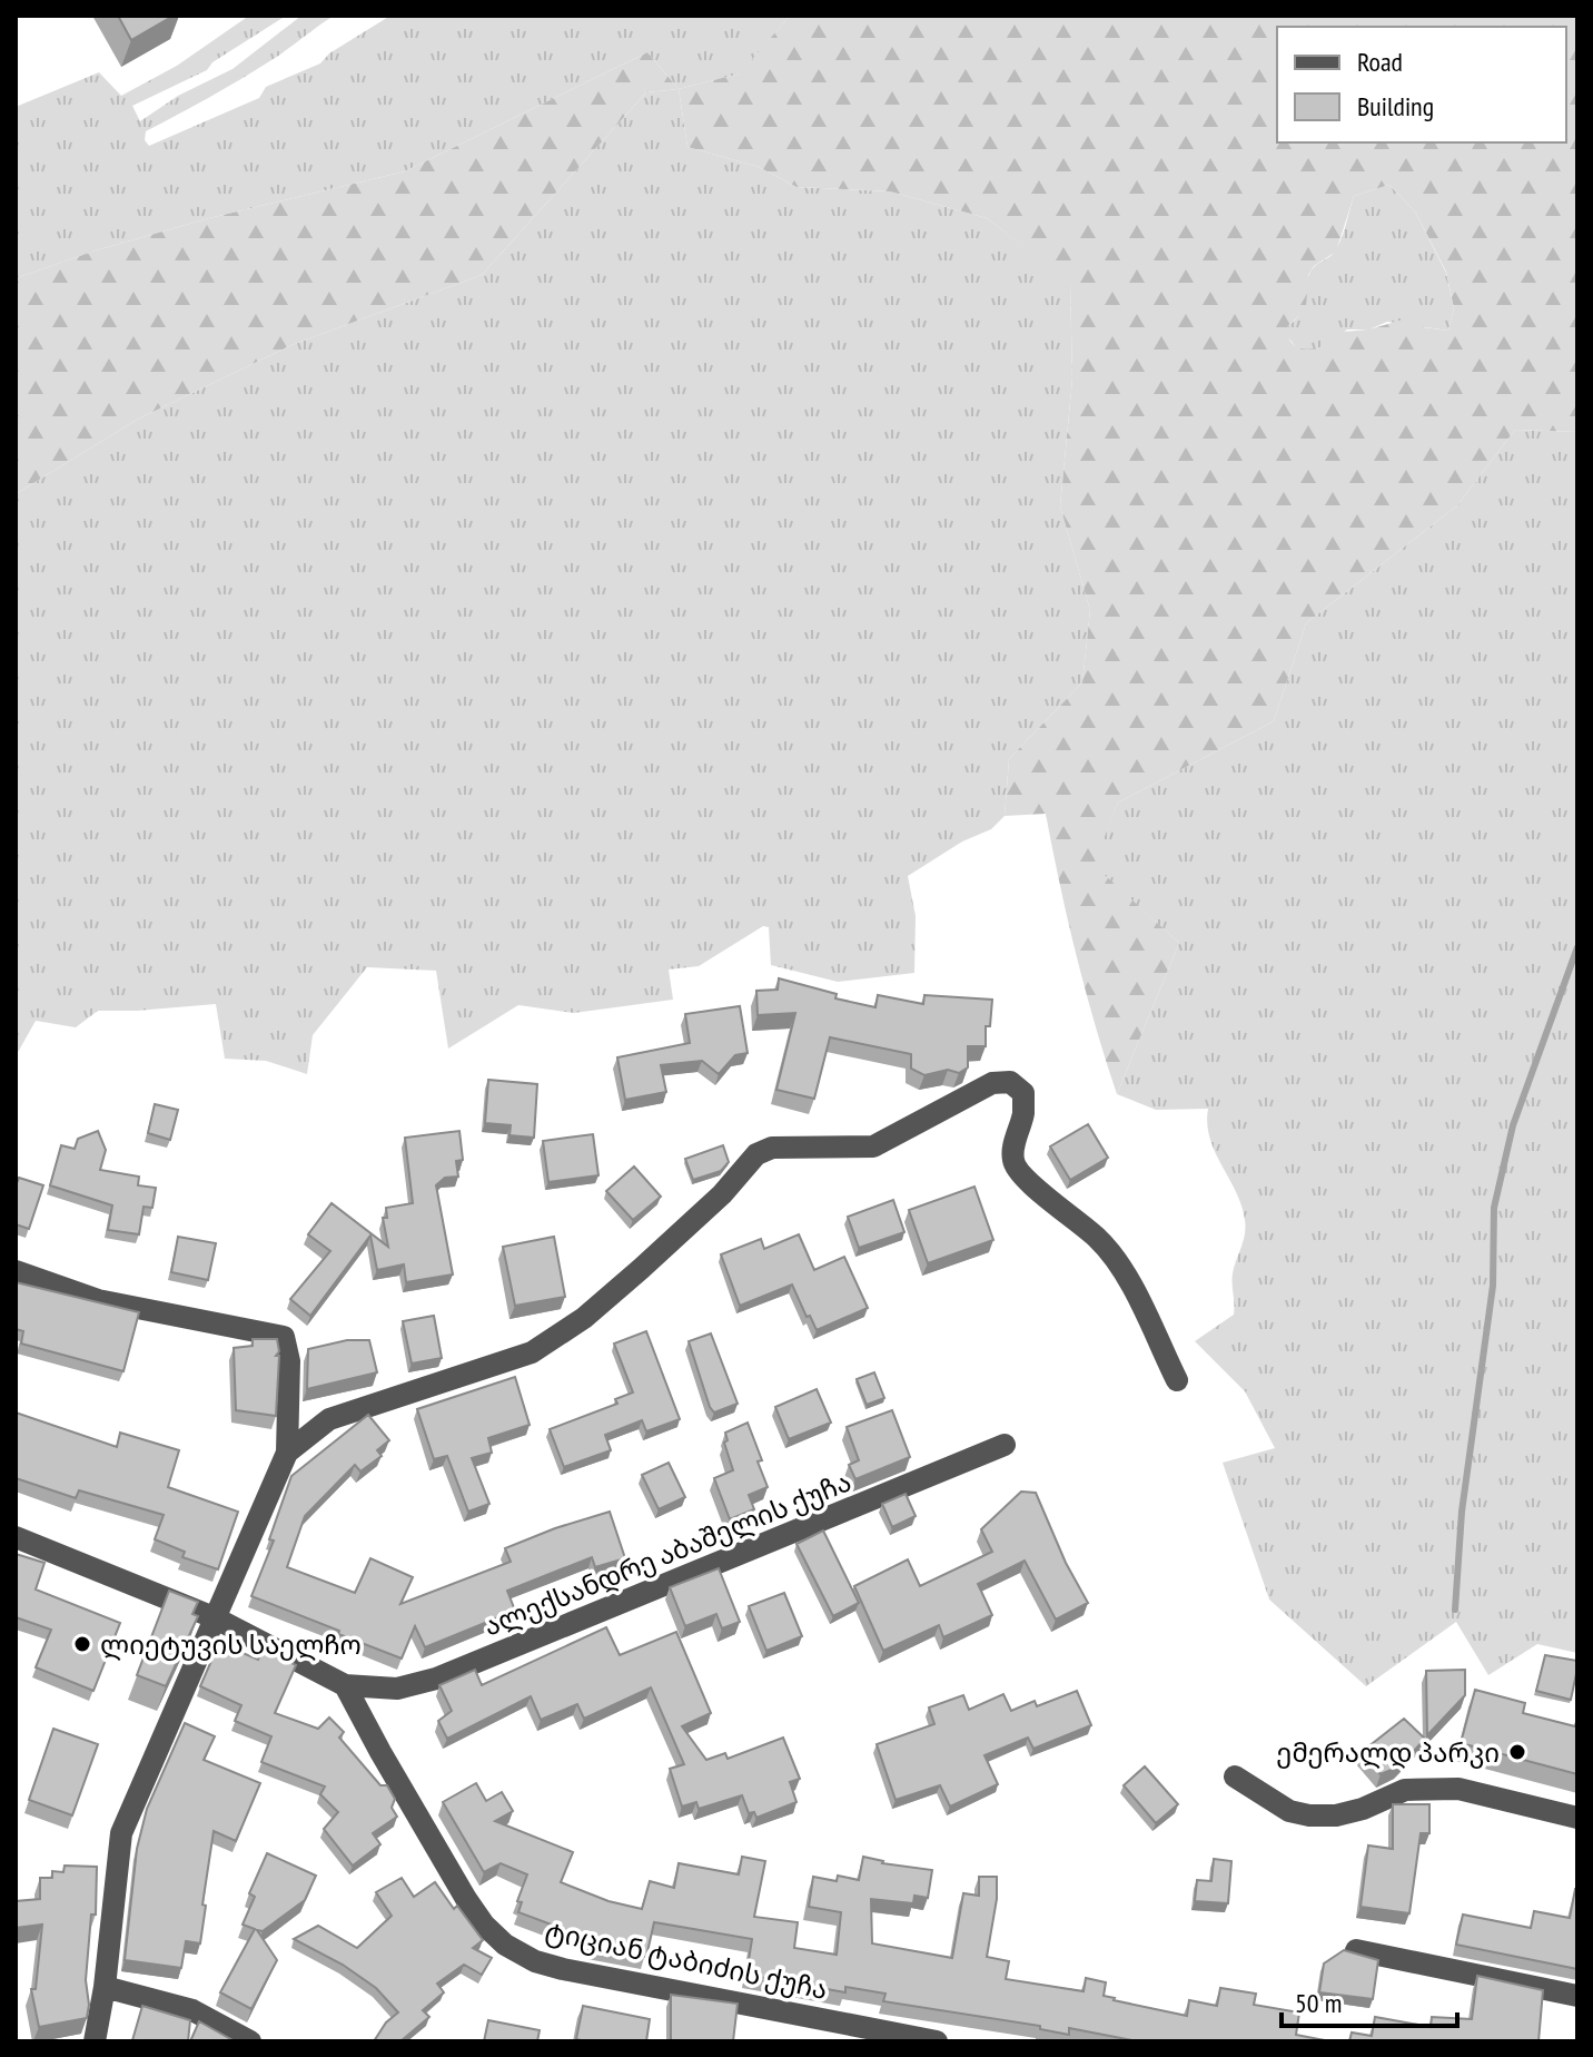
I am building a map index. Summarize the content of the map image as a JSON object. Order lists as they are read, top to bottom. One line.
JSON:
{"streets":{"street":["ალექსანდრე აბაშელის ქუჩა","ტიციან ტაბიძის ქუჩა"]},"crossings":[["ალექსანდრე აბაშელის ქუჩა","ტიციან ტაბიძის ქუჩა"]],"places":["ლიეტუვის საელჩო","ემერალდ პარკი"],"legend":["Road","Building"],"scale_bar":"50 m"}
